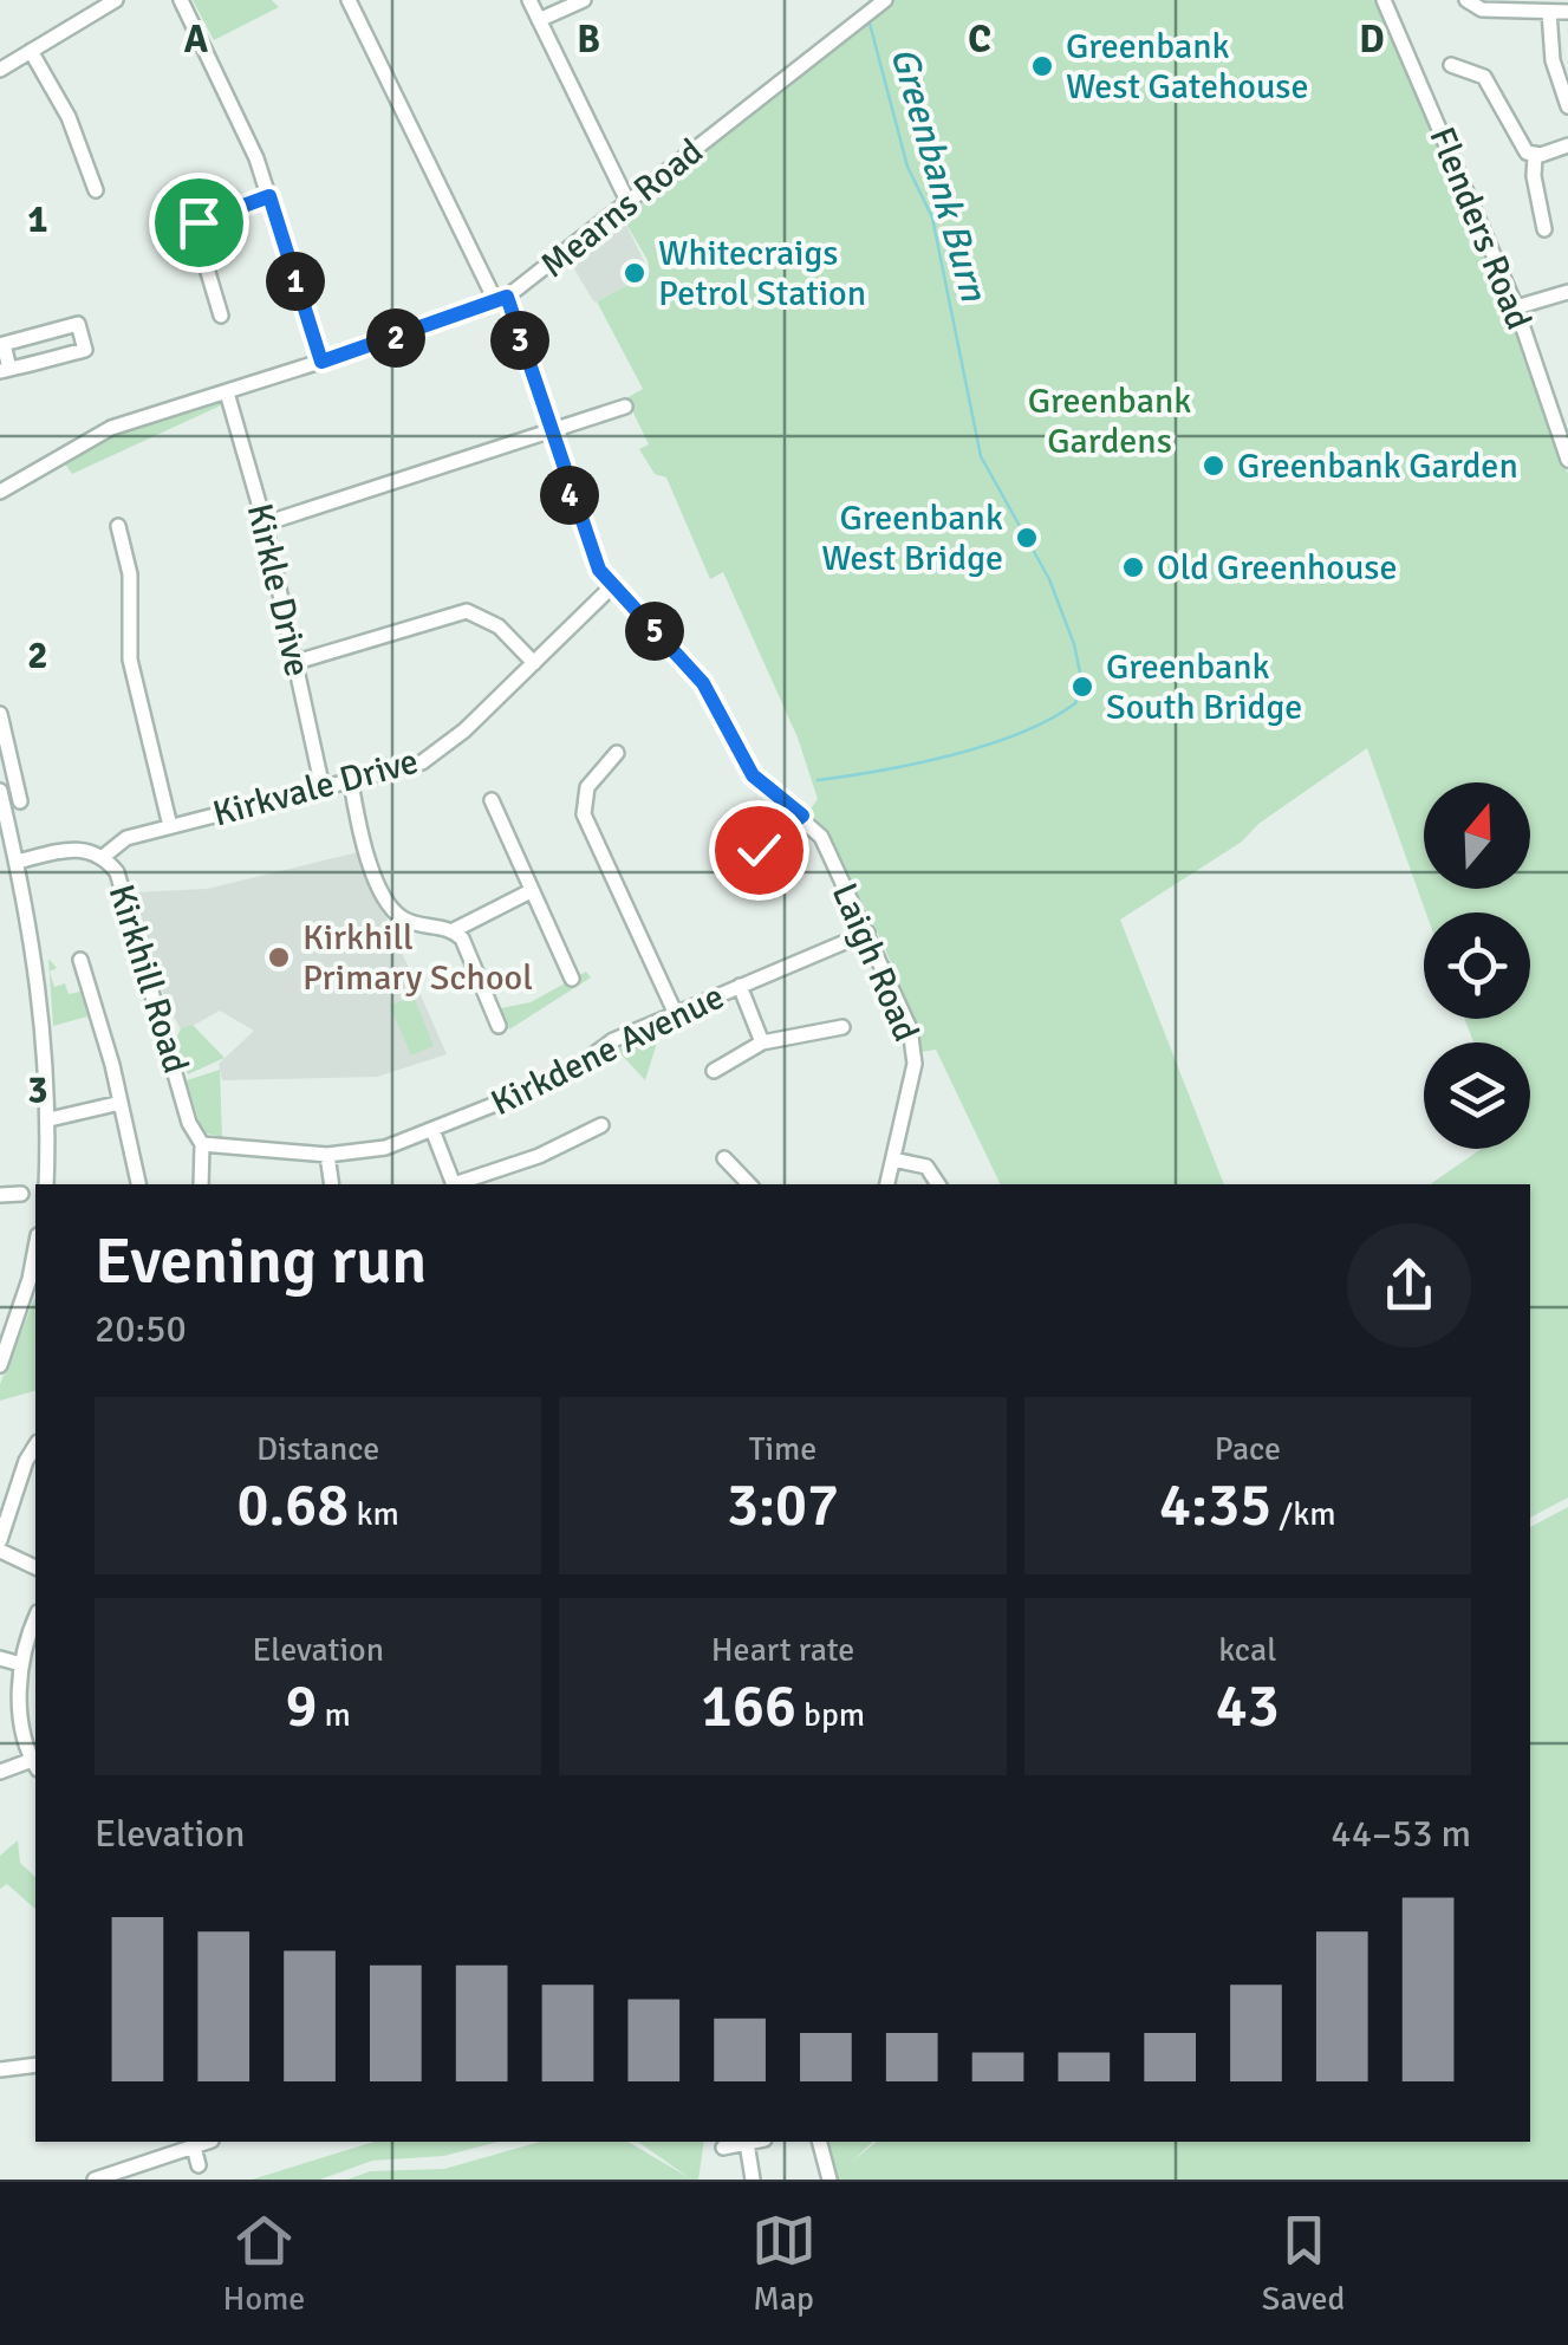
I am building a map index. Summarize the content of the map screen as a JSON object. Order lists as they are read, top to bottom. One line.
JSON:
{"streets":{"street":["Mearns Road","Flenders Road","Kirkle Drive","Kirkvale Drive","Laigh Road","Kirkhill Road","Kirkdene Avenue"]},"crossings":[["Mearns Road","Kirkle Drive"],["Mearns Road","Laigh Road"],["Kirkle Drive","Kirkvale Drive"],["Kirkvale Drive","Laigh Road"],["Kirkvale Drive","Kirkhill Road"],["Laigh Road","Kirkdene Avenue"],["Kirkhill Road","Kirkdene Avenue"]],"water":["Greenbank Burn"],"parks":["Greenbank Gardens"],"places":["Greenbank West Gatehouse","Whitecraigs Petrol Station","Greenbank Garden","Greenbank West Bridge","Old Greenhouse","Greenbank South Bridge","Kirkhill Primary School"],"north":"top","page":{"pins":["1","2","3","4","5"],"heading":["Evening run","20:50"],"stats":[["Distance","0.68 km"],["Time","3:07"],["Pace","4:35 /km"],["Elevation","9 m"],["Heart rate","166 bpm"],["kcal","43"]],"chart":["Elevation","44–53 m"],"tabs":["Home","Map","Saved"]},"grid":{"columns":["A","B","C","D"],"rows":["1","2","3"]}}
